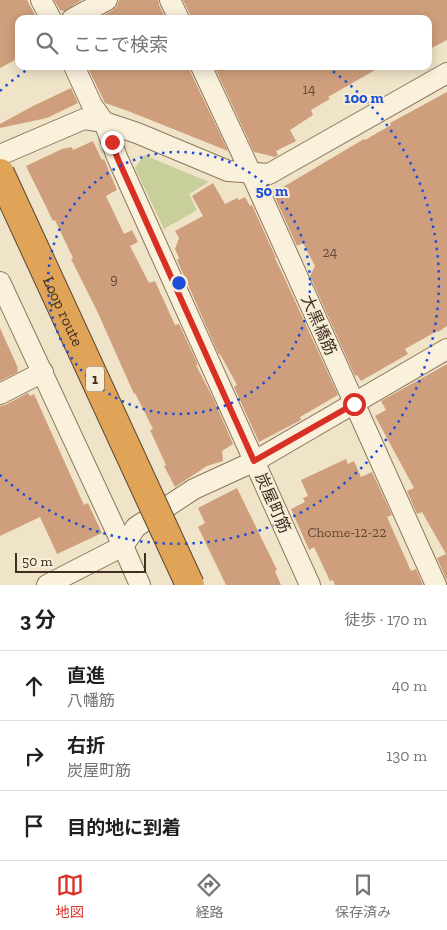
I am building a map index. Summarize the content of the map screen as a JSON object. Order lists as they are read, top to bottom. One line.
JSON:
{"streets":{"highway":["Loop route","1"],"street":["大黒橋筋","炭屋町筋"]},"house_numbers":["14","24","9","Chome-12-22"],"scale_bar":"50 m","page":{"search":"ここで検索","scale":"50 m","heading":["3 分","徒歩 · 170 m"],"list":[["直進","八幡筋","40 m"],["右折","炭屋町筋","130 m"],"目的地に到着"],"nav":["地図","経路","保存済み"]},"rings":["100 m","50 m"]}
